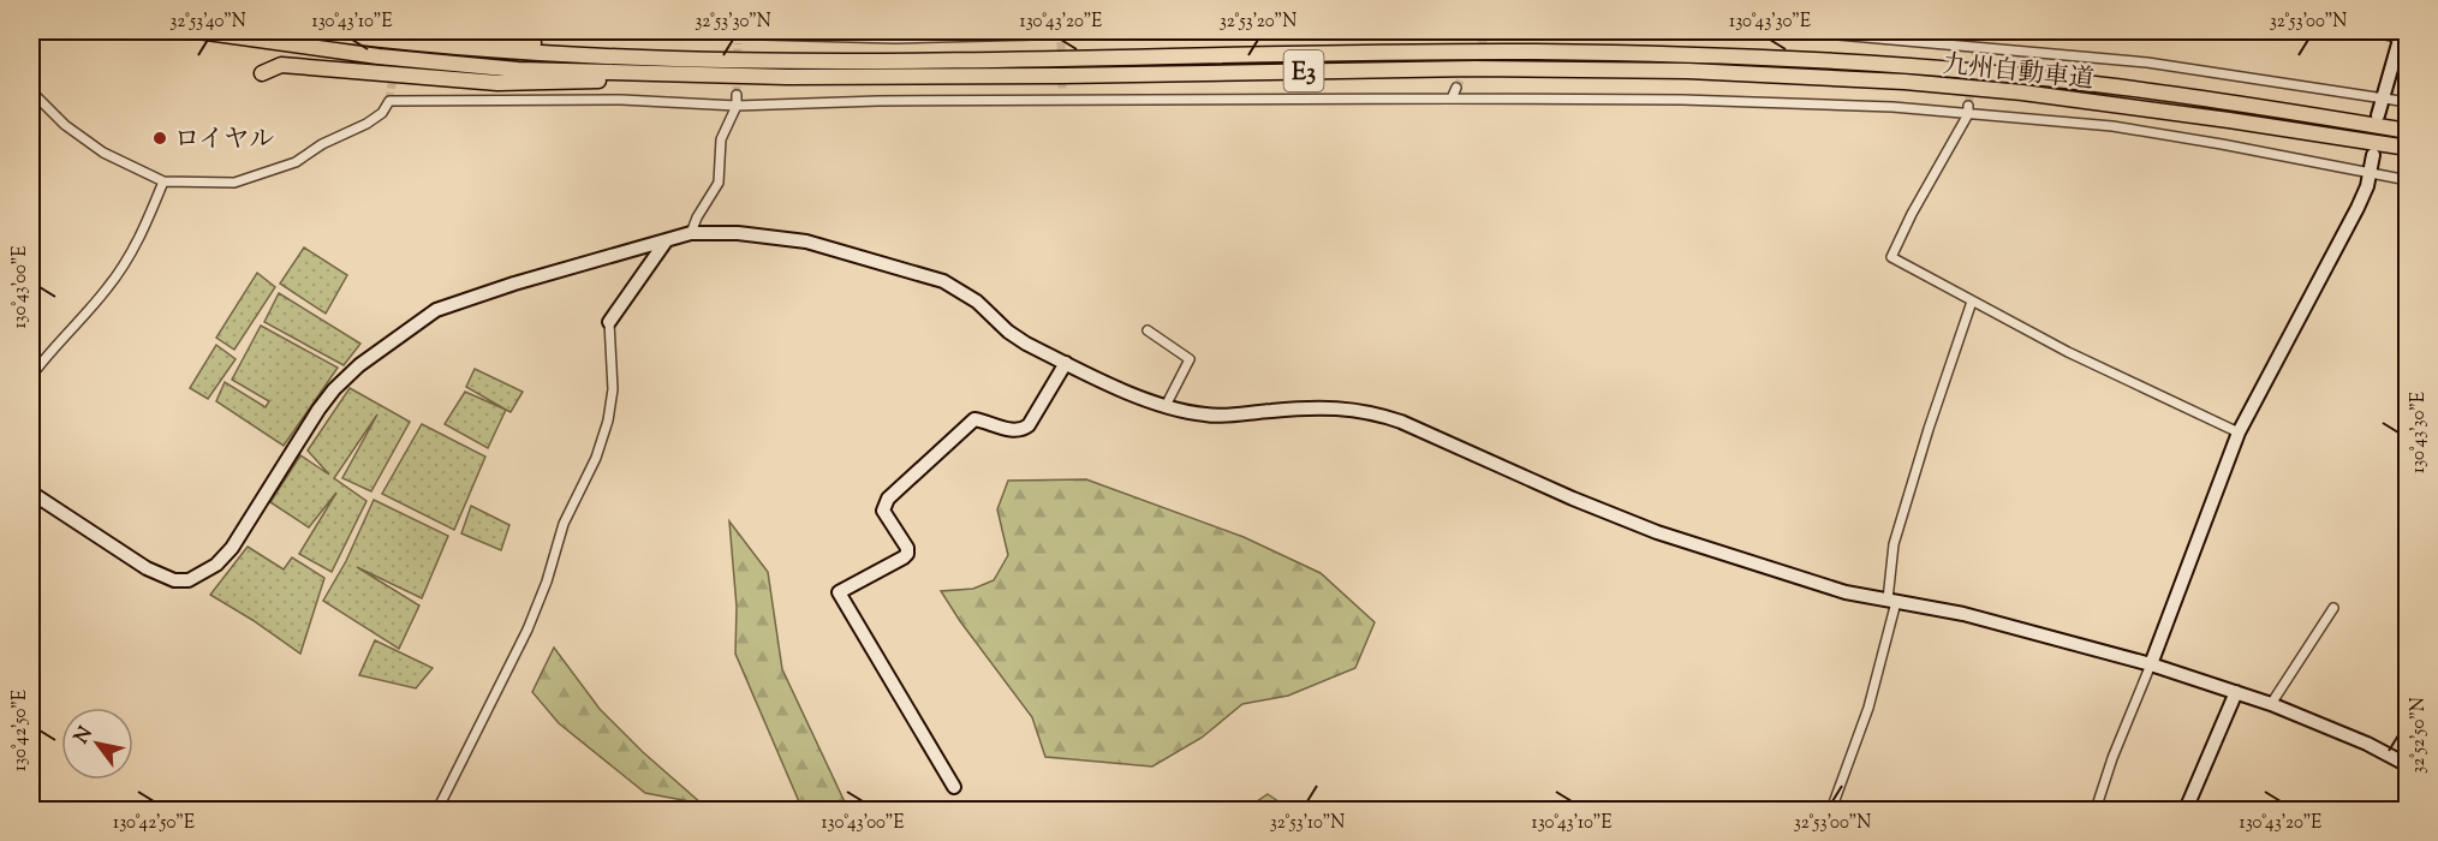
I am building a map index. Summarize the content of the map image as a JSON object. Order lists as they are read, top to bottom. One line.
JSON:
{"streets":{"highway":["E3","九州自動車道"]},"places":["ロイヤル"],"north":"top left","coordinates":["32°53'40\"N","130°43'10\"E","32°53'30\"N","130°43'20\"E","32°53'20\"N","130°43'30\"E","32°53'00\"N","130°43'00\"E","130°42'50\"E","32°52'50\"N","32°53'10\"N"]}
